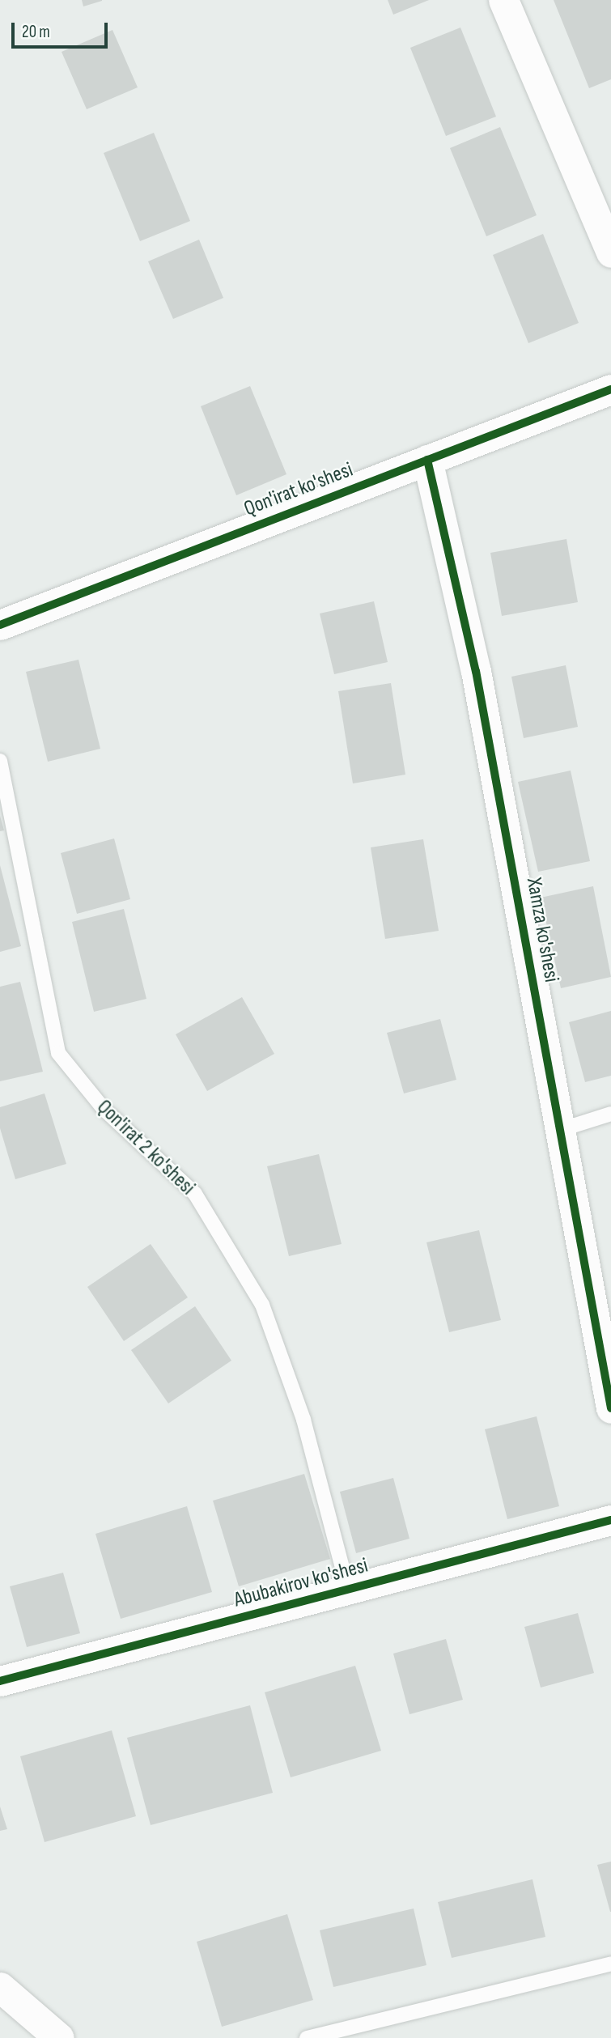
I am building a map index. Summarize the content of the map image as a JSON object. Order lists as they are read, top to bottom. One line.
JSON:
{"streets":{"street":["Qon'irat ko'shesi","Xamza ko'shesi","Abubakirov ko'shesi"],"lane":["Qon'irat 2 ko'shesi"]},"crossings":[["Qon'irat ko'shesi","Xamza ko'shesi"],["Qon'irat 2 ko'shesi","Abubakirov ko'shesi"]],"scale_bar":"20 m"}
